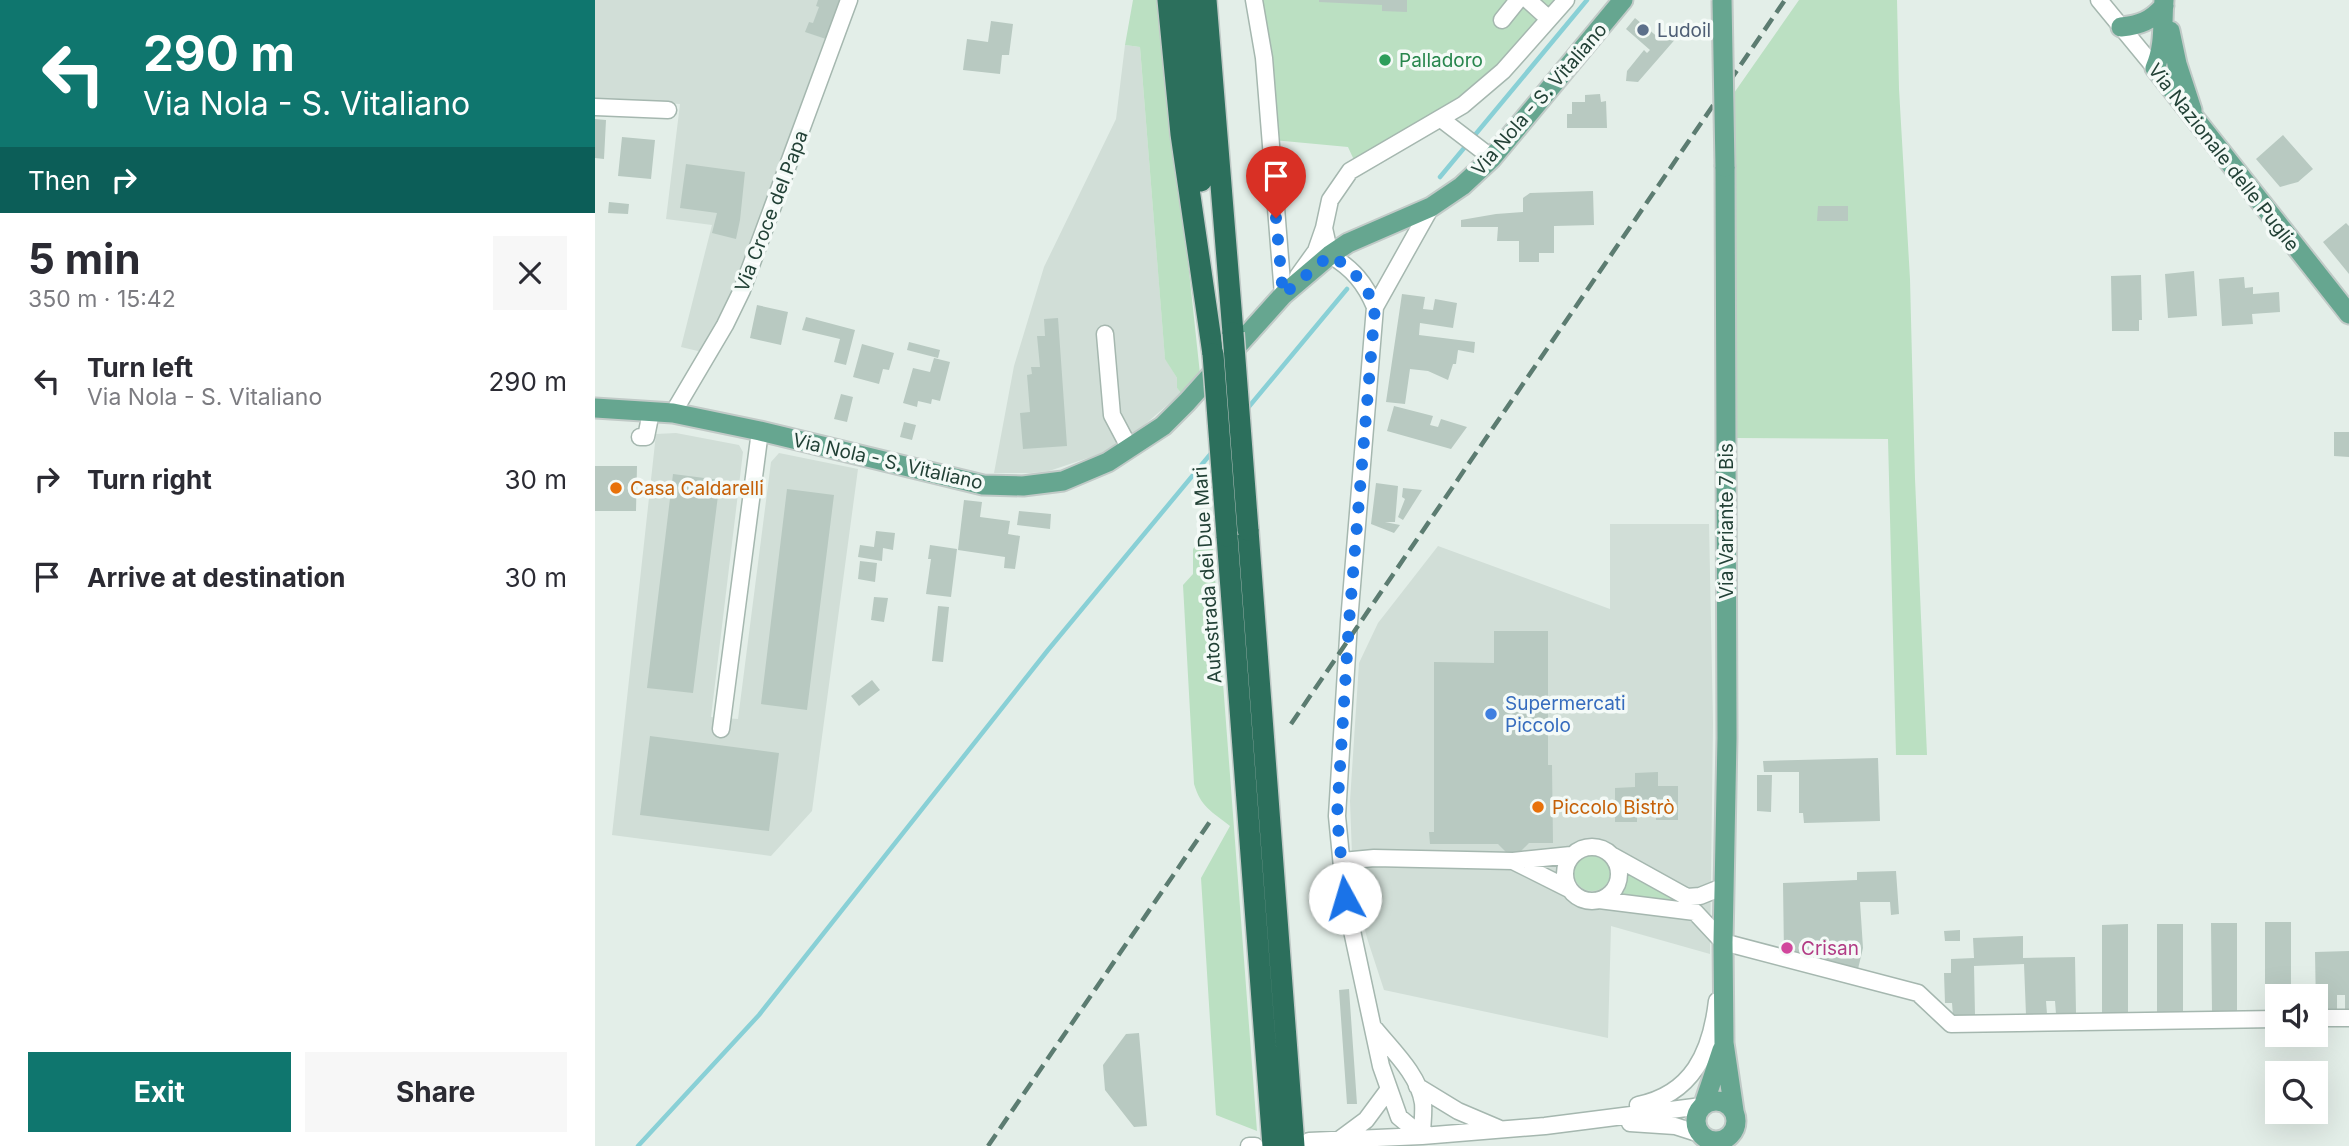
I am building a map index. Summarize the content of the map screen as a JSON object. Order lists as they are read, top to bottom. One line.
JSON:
{"streets":{"highway":["Autostrada dei Due Mari"],"main road":["Via Nola - S. Vitaliano","Via Nazionale delle Puglie","Via Variante 7 Bis"],"street":["Via Croce del Papa"]},"crossings":[["Via Nola - S. Vitaliano","Via Croce del Papa"]],"places":["Ludoil","Palladoro","Casa Caldarelli","Supermercati Piccolo","Piccolo Bistrò","Crisan"],"page":{"turn":["290 m","Via Nola - S. Vitaliano"],"then":"Then","heading":["5 min","350 m · 15:42"],"list":[{"name":"Turn left","note":"Via Nola - S. Vitaliano","value":"290 m"},{"name":"Turn right","value":"30 m"},{"name":"Arrive at destination","value":"30 m"}],"buttons":["Exit","Share"]}}
